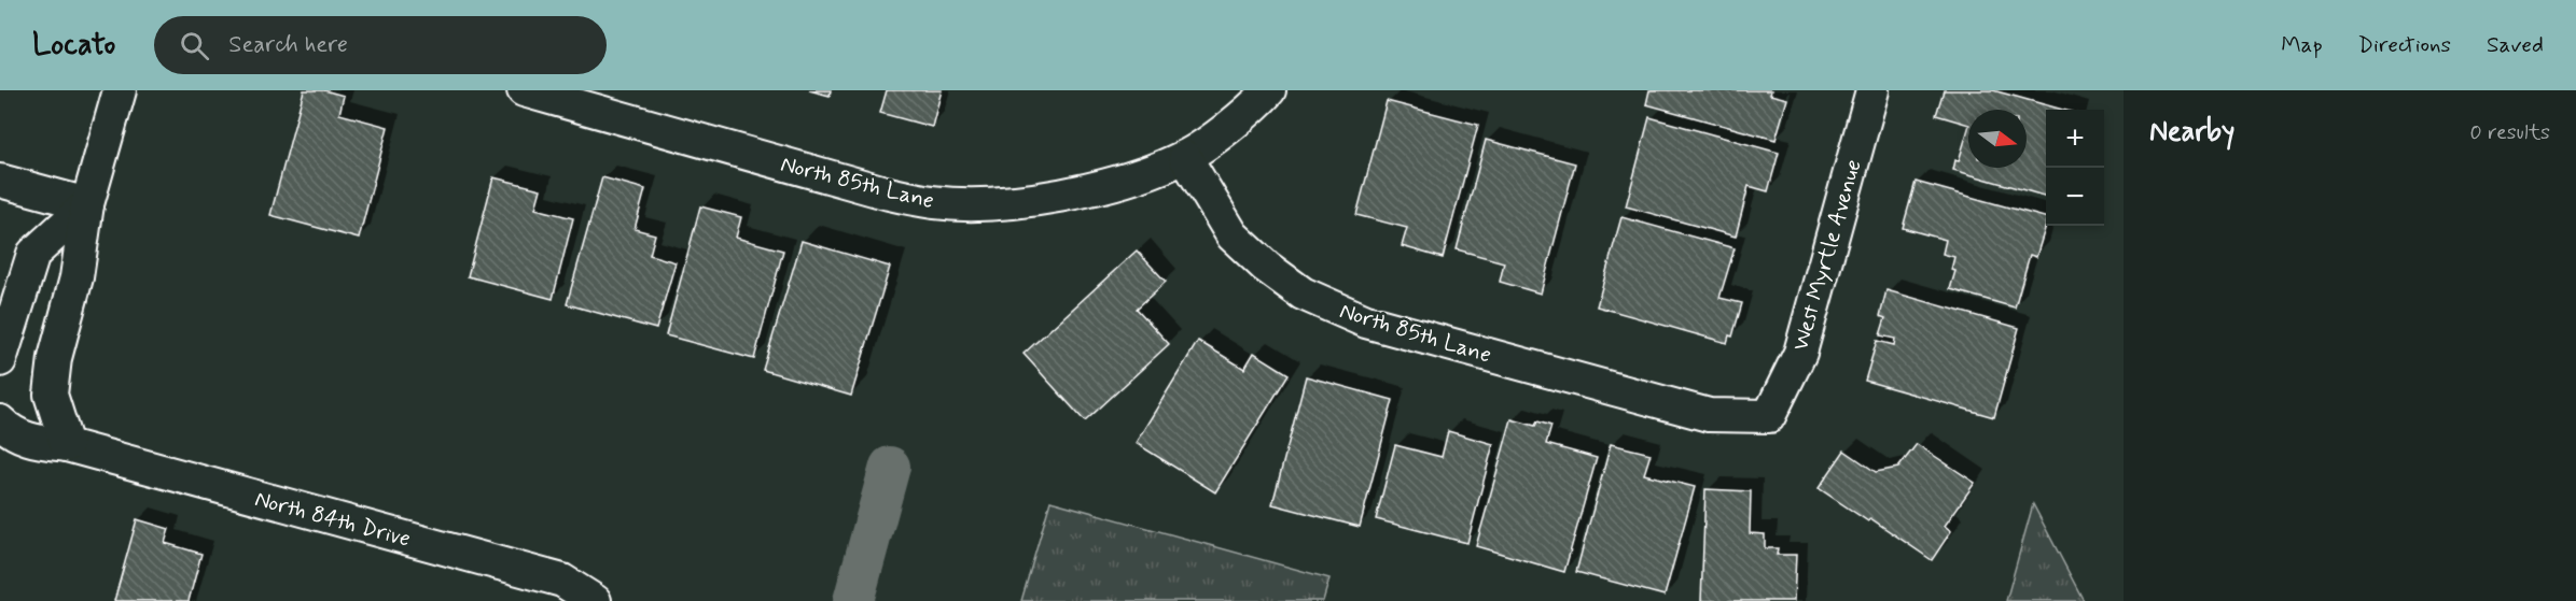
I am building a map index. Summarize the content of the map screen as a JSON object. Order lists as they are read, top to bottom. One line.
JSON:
{"streets":{"street":["North 85th Lane","West Myrtle Avenue","North 84th Drive"]},"crossings":[["North 85th Lane","West Myrtle Avenue"]],"north":"right","page":{"header":"Locato","search":"Search here","nav":["Map","Directions","Saved"],"heading":["Nearby","0 results"],"map_buttons":["+","−"]}}
